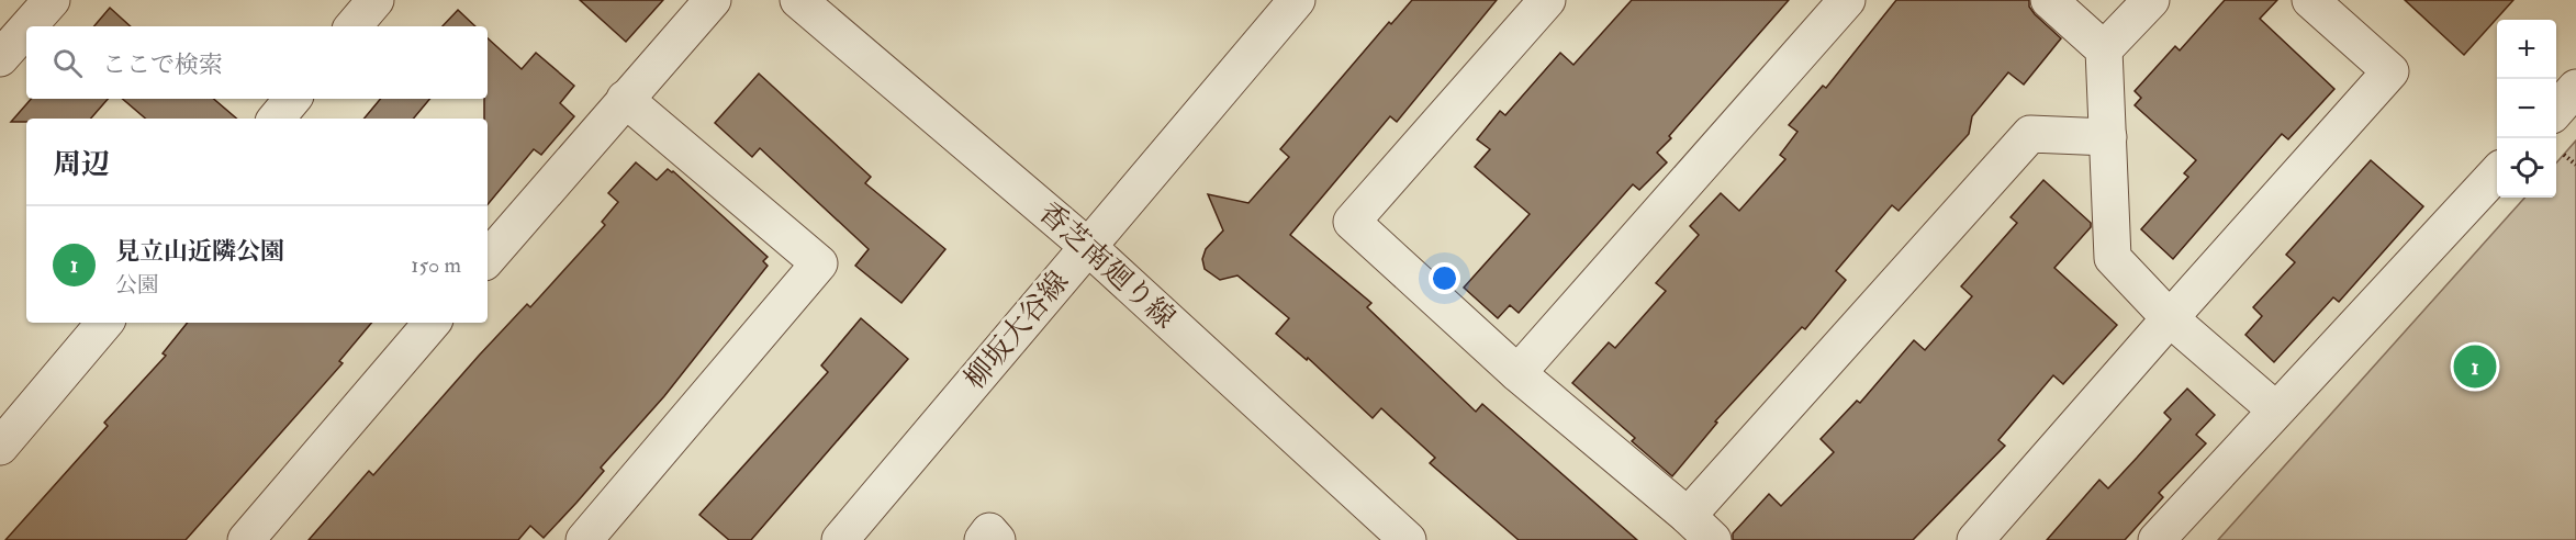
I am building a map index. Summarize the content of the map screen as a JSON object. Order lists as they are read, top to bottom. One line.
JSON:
{"streets":{"street":["香芝南廻り線","柳坂大谷線"]},"crossings":[["香芝南廻り線","柳坂大谷線"]],"page":{"map_buttons":["+","−"],"search":"ここで検索","heading":"周辺","list":[{"mark":"1","name":"見立山近隣公園","note":"公園","value":"150 m"}],"pins":"1"}}
